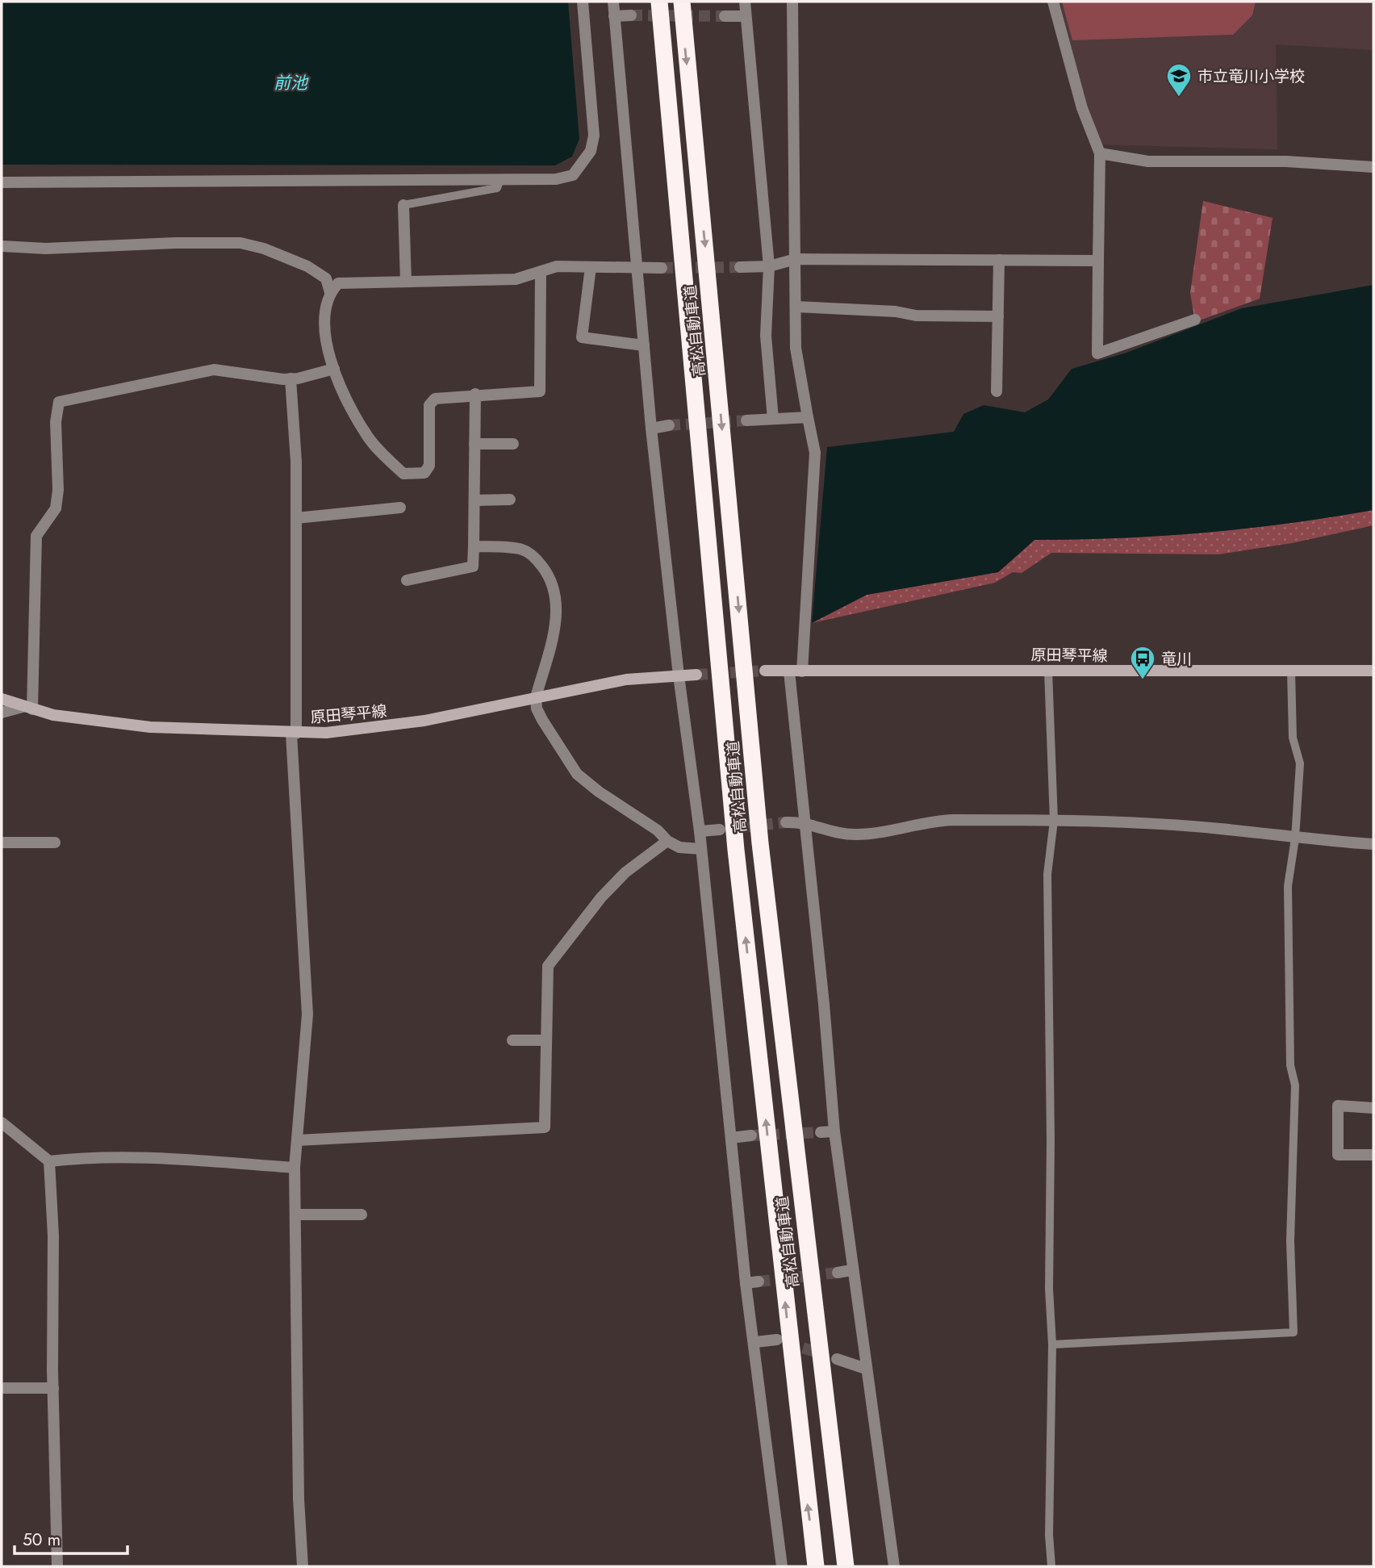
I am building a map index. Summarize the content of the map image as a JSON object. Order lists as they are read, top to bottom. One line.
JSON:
{"streets":{"highway":["高松自動車道"],"main road":["原田琴平線"]},"water":["前池"],"places":{"school or university":["市立竜川小学校"],"bus stop":["竜川"]},"scale_bar":"50 m"}
